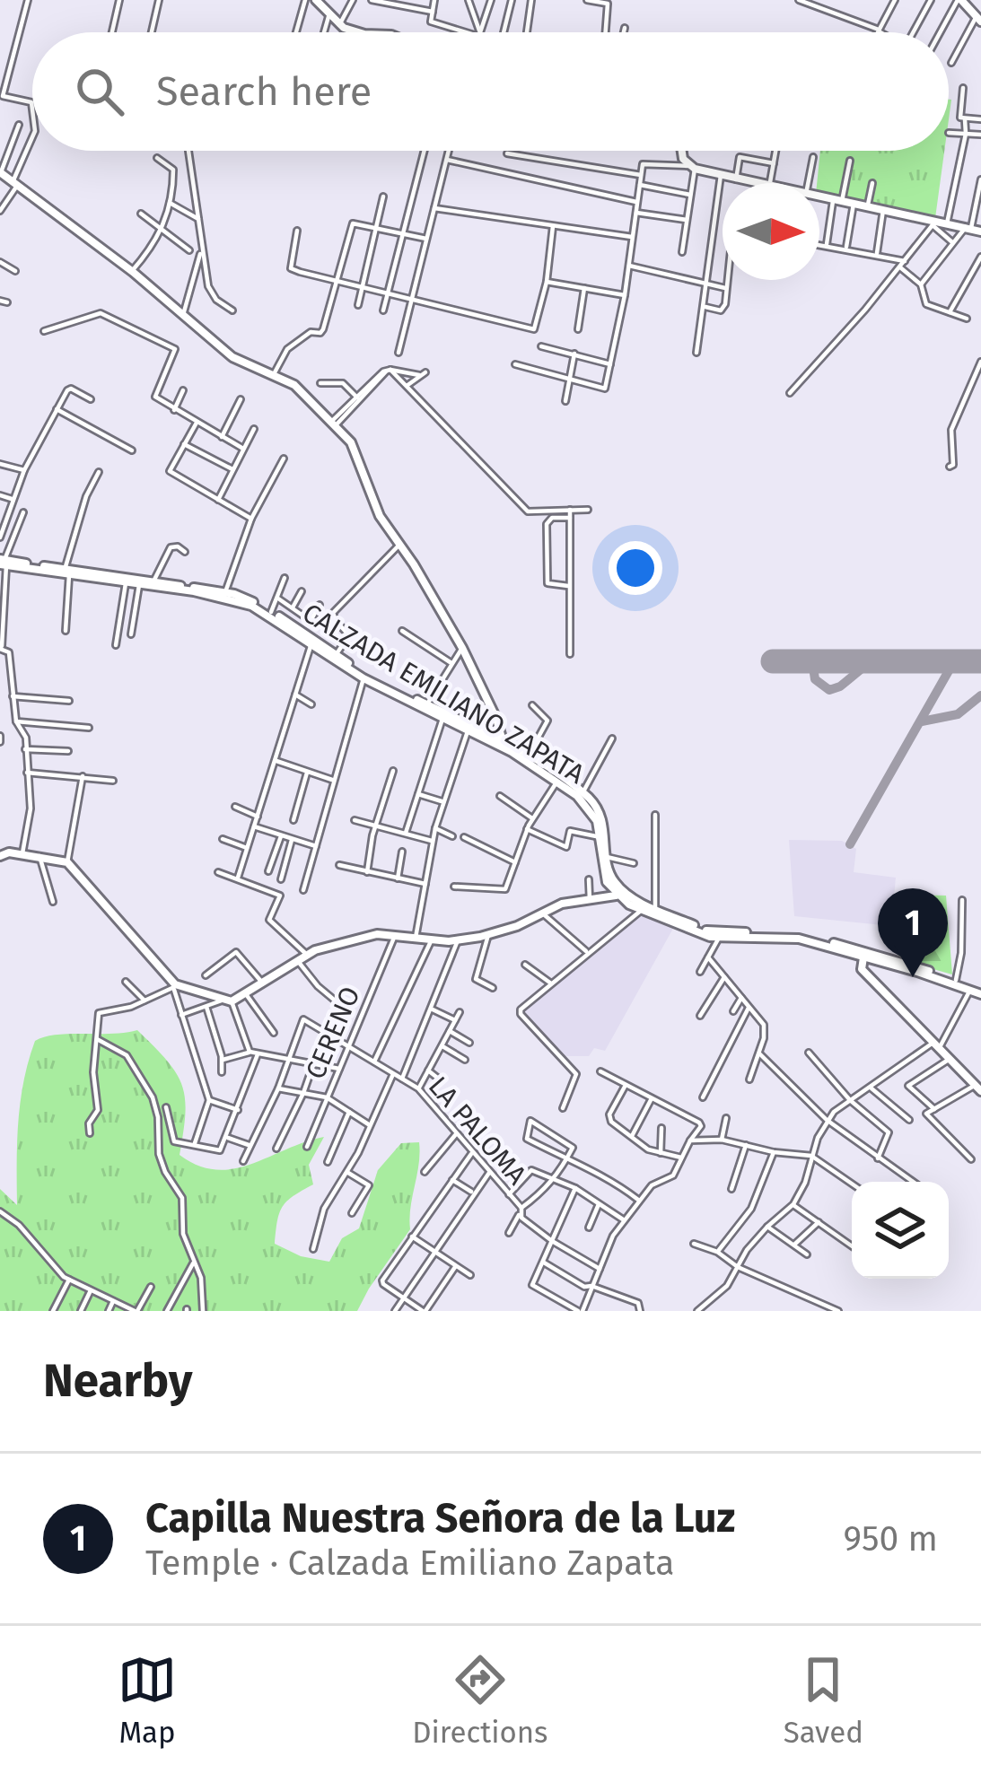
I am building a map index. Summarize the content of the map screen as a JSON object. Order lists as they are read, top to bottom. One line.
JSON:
{"streets":{"main road":["CALZADA EMILIANO ZAPATA"],"street":["CERENO","LA PALOMA"]},"crossings":[["CERENO","LA PALOMA"]],"north":"right","page":{"search":"Search here","pins":"1","heading":"Nearby","list":[{"mark":"1","name":"Capilla Nuestra Señora de la Luz","note":"Temple · Calzada Emiliano Zapata","value":"950 m"}],"nav":["Map","Directions","Saved"]}}
